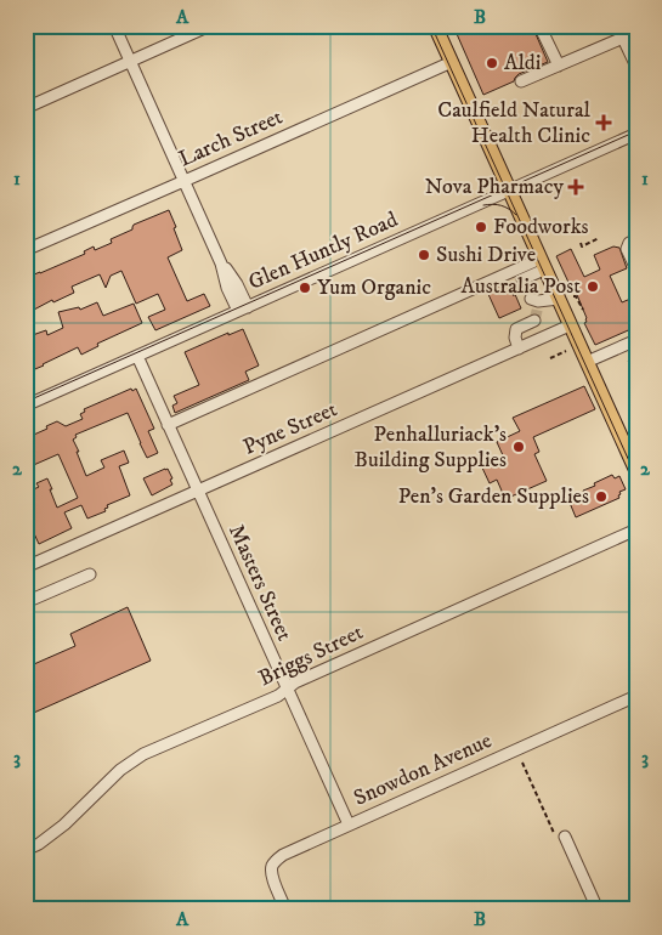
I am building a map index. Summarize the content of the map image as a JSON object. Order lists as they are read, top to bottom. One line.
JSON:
{"streets":{"street":["Larch Street","Glen Huntly Road","Pyne Street","Masters Street","Briggs Street","Snowdon Avenue"]},"crossings":[["Glen Huntly Road","Masters Street"],["Pyne Street","Masters Street"],["Masters Street","Briggs Street"],["Masters Street","Snowdon Avenue"]],"places":{"other":["Aldi","Foodworks","Sushi Drive","Australia Post","Yum Organic","Penhalluriack's Building Supplies","Pen's Garden Supplies"],"health":["Caulfield Natural Health Clinic","Nova Pharmacy"]},"grid":{"columns":["A","B"],"rows":["1","2","3"]}}
